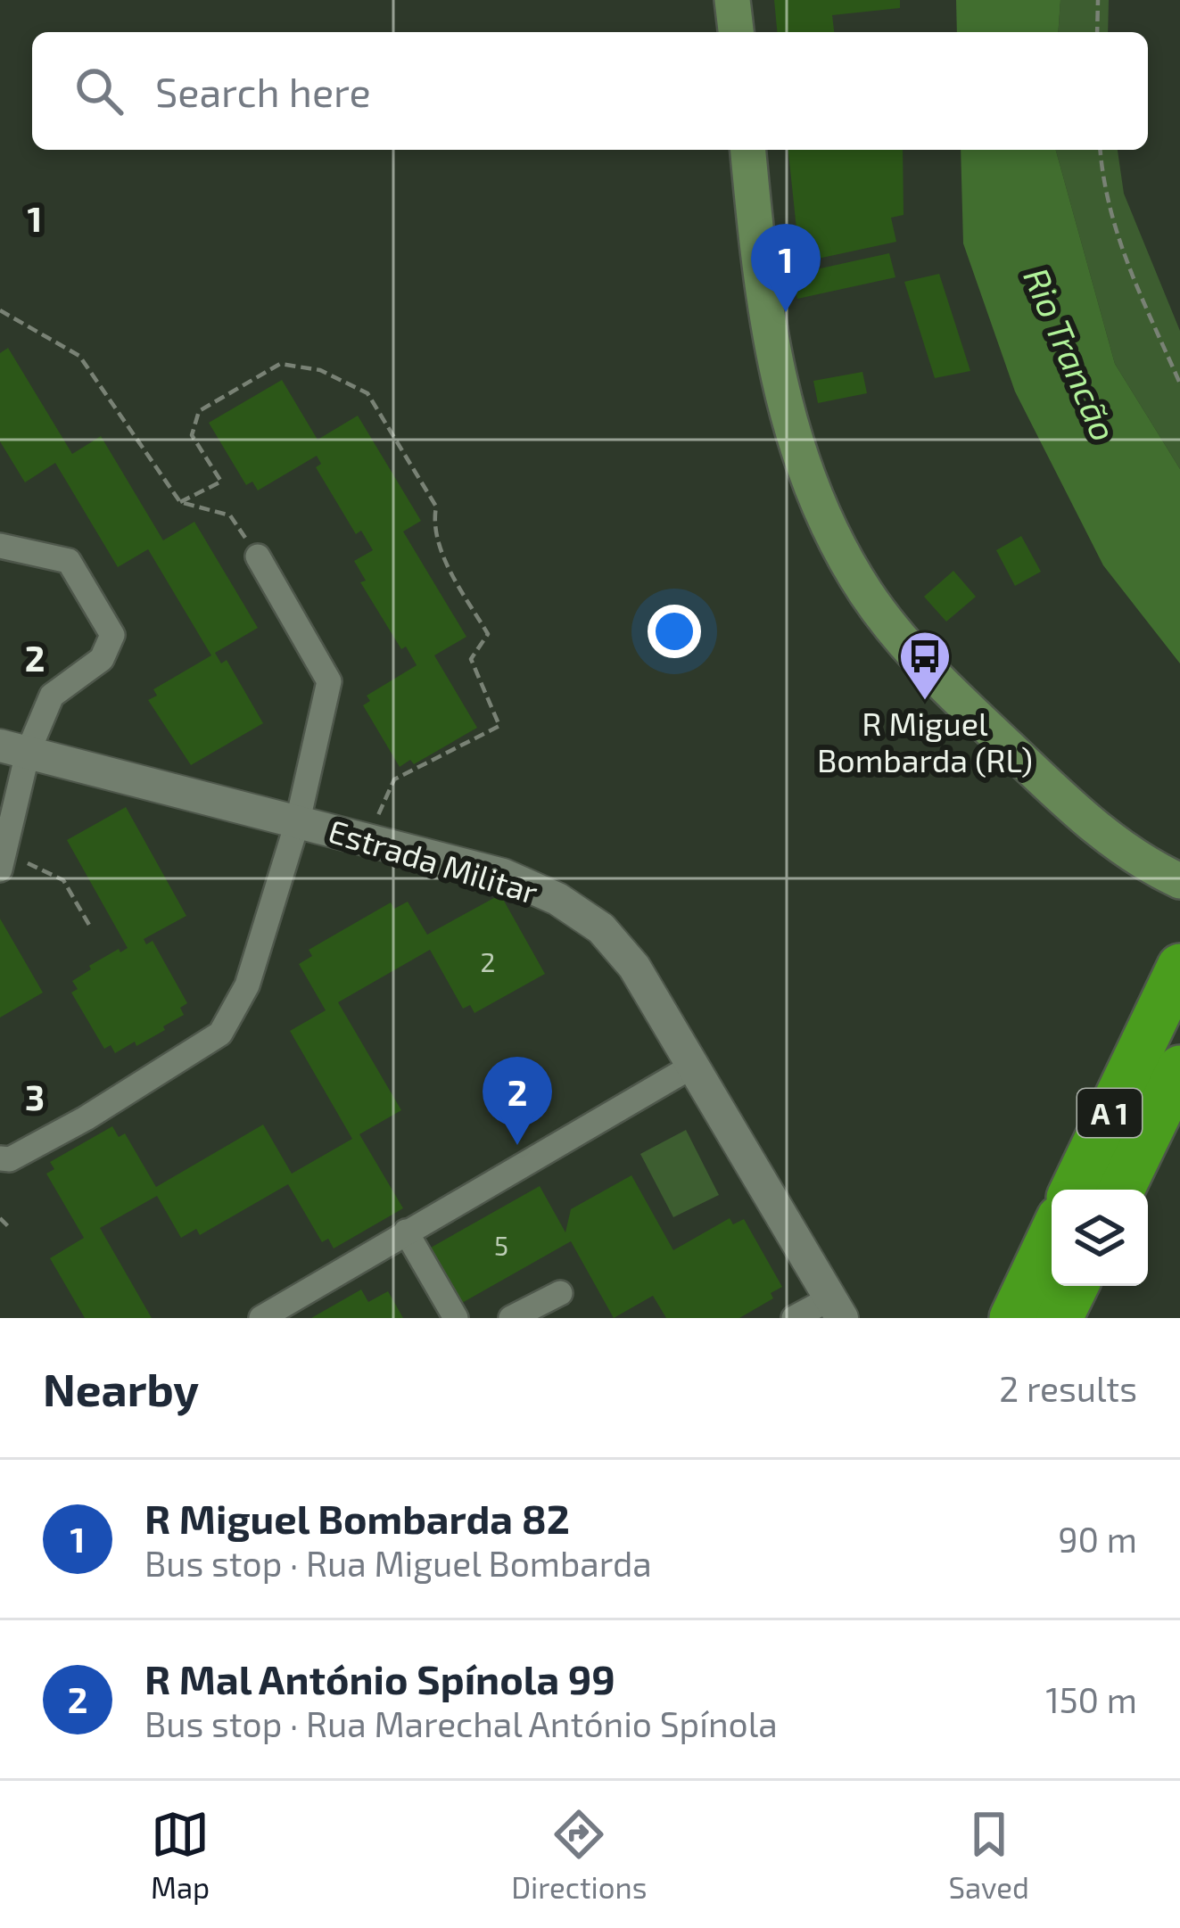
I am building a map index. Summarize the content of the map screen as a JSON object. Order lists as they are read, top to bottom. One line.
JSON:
{"streets":{"highway":["A 1"],"street":["Estrada Militar"]},"water":["Rio Trancão"],"places":{"bus stop":["R Miguel Bombarda (RL)"]},"house_numbers":["2","5"],"page":{"search":"Search here","pins":["1","2"],"heading":["Nearby","2 results"],"list":[{"mark":"1","name":"R Miguel Bombarda 82","note":"Bus stop · Rua Miguel Bombarda","value":"90 m"},{"mark":"2","name":"R Mal António Spínola 99","note":"Bus stop · Rua Marechal António Spínola","value":"150 m"}],"nav":["Map","Directions","Saved"]},"grid":{"rows":["1","2","3"]}}
